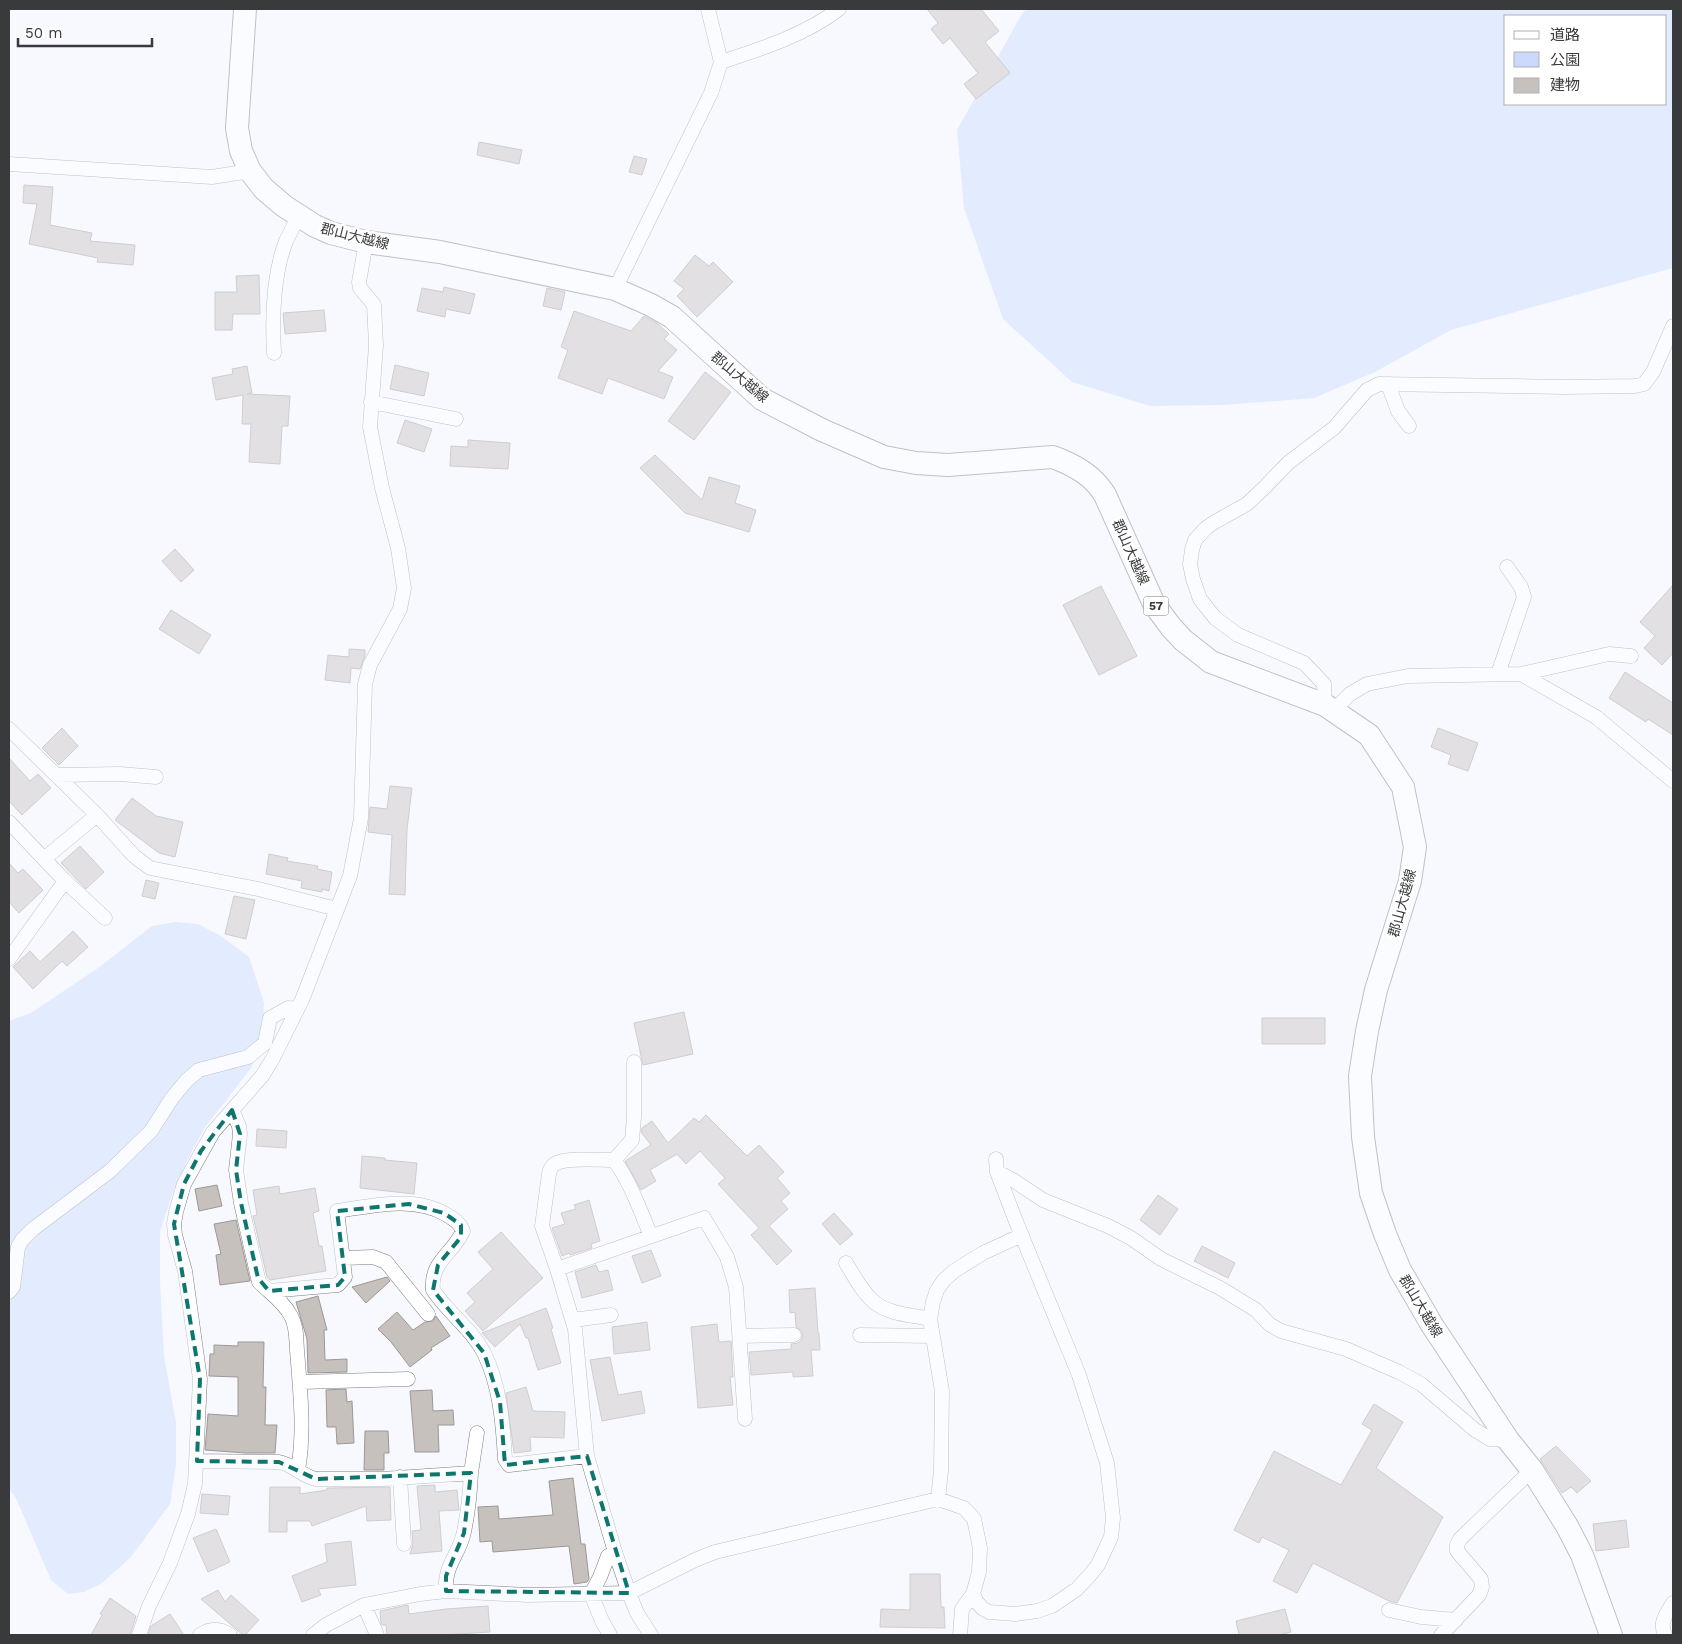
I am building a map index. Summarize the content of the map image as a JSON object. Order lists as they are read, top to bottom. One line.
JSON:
{"streets":{"main road":["郡山大越線","57"]},"legend":["道路","公園","建物"],"scale_bar":"50 m"}
